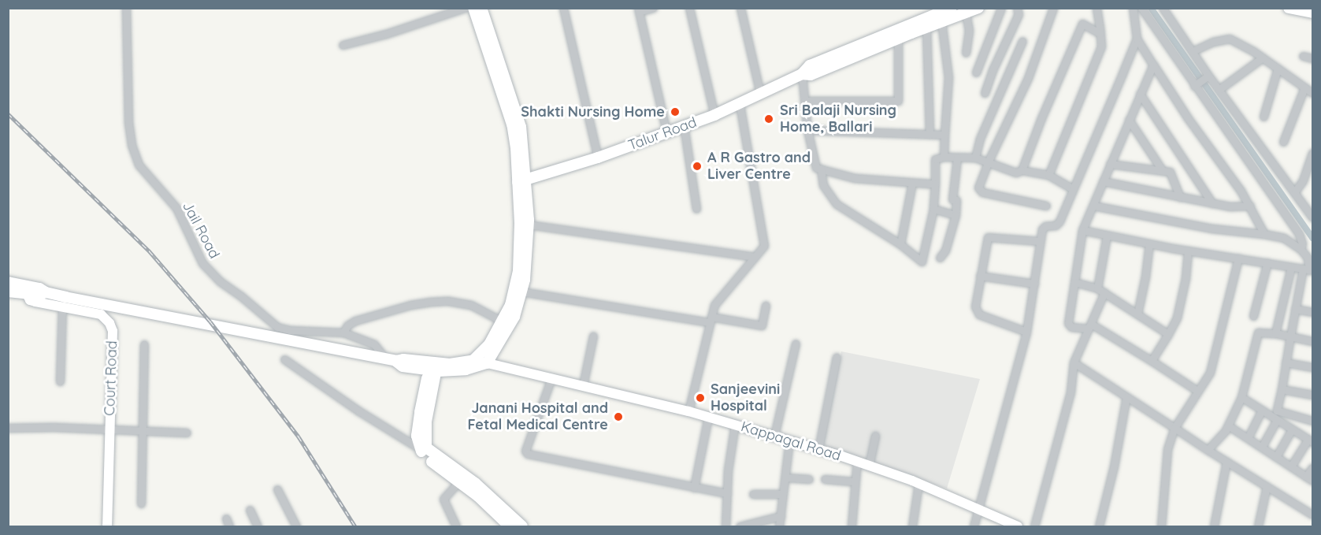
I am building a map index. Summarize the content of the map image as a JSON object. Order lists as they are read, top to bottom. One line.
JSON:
{"streets":{"main road":["Talur Road","Court Road","Kappagal Road"],"street":["Jail Road"]},"places":["Shakti Nursing Home","Sri Balaji Nursing Home, Ballari","A R Gastro and Liver Centre","Sanjeevini Hospital","Janani Hospital and Fetal Medical Centre"]}
